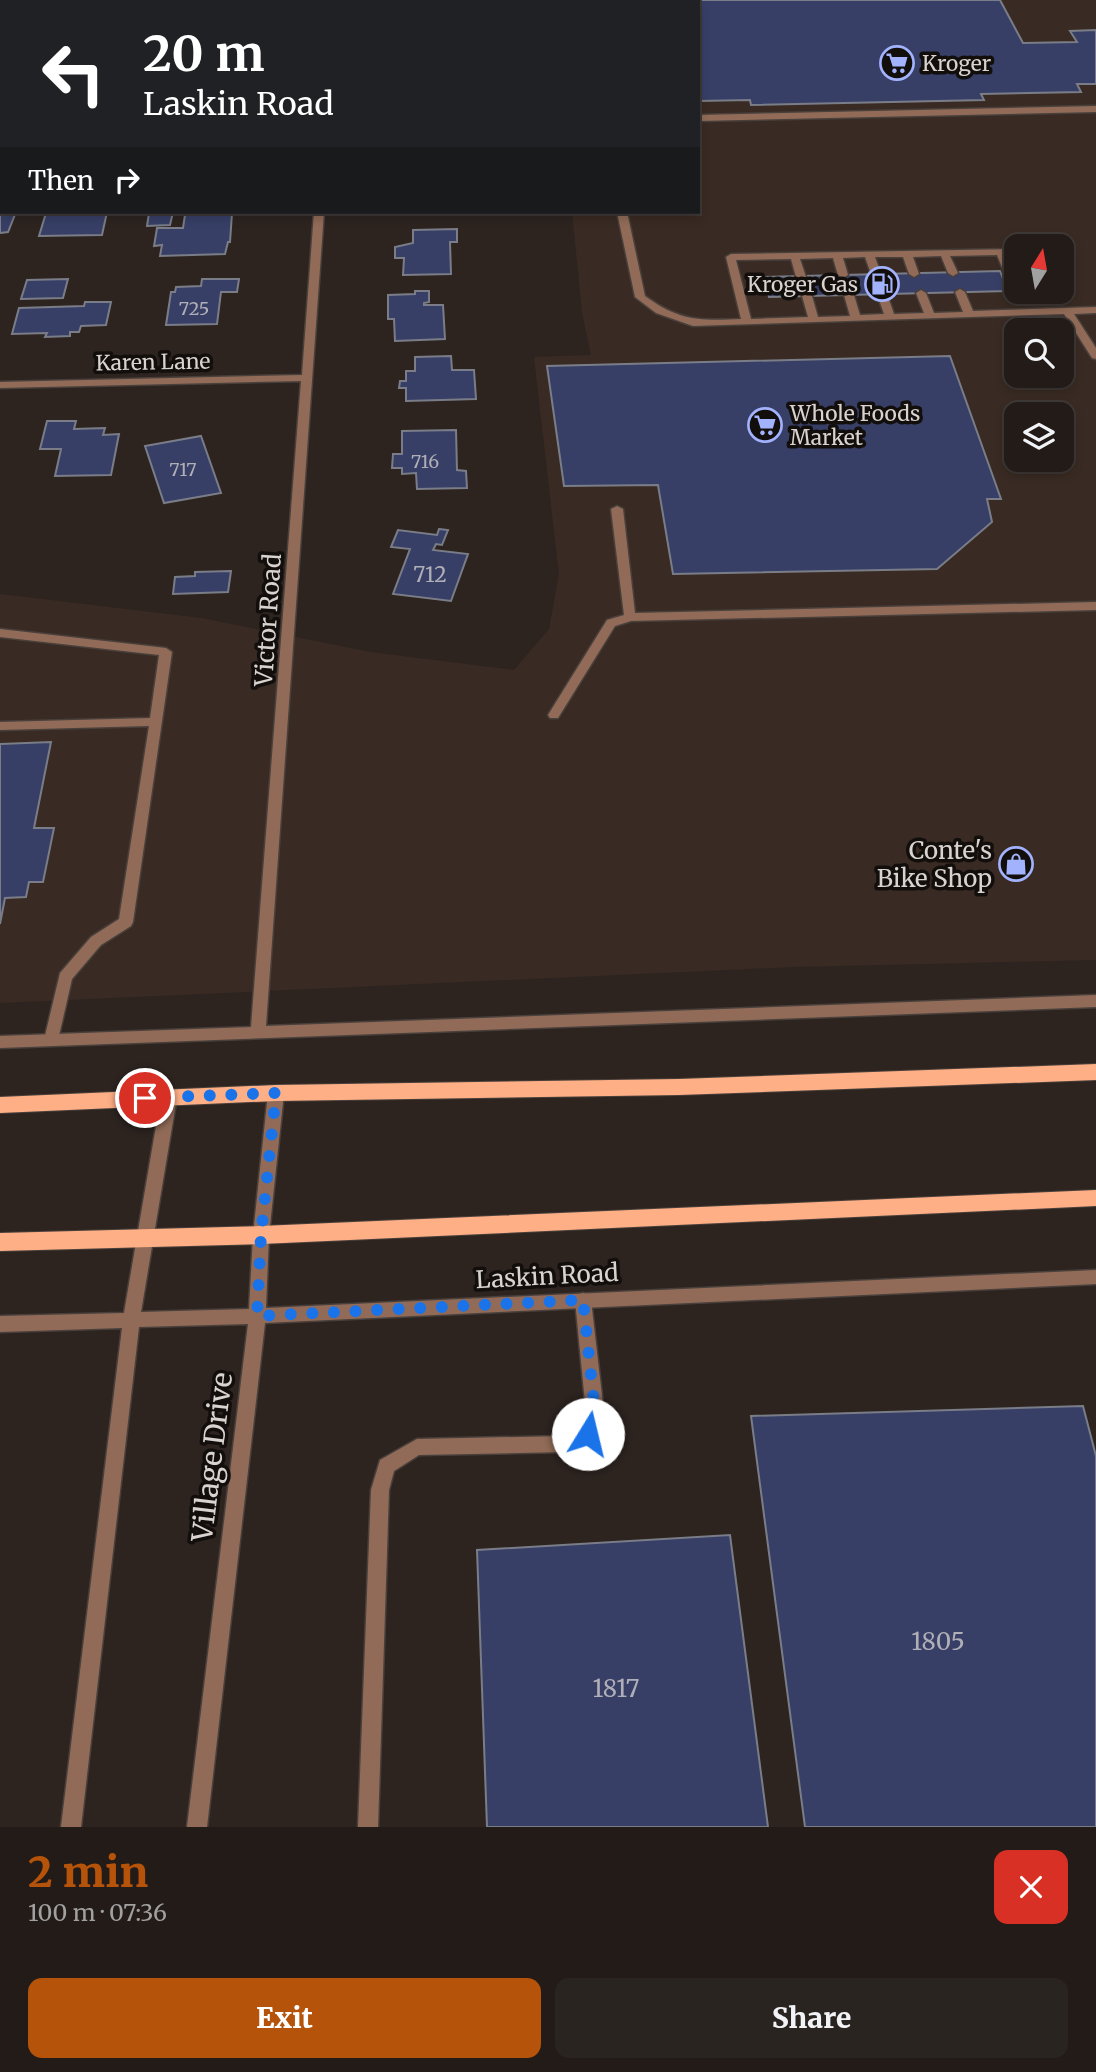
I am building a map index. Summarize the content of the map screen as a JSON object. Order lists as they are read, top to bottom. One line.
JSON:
{"streets":{"street":["Karen Lane","Victor Road","Laskin Road","Village Drive"]},"crossings":[["Karen Lane","Victor Road"],["Laskin Road","Village Drive"]],"places":{"supermarket":["Kroger","Whole Foods Market"],"fuel station":["Kroger Gas"],"shop":["Conte's Bike Shop"]},"house_numbers":["725","716","717","712","1805","1817"],"north":"top","page":{"turn":["20 m","Laskin Road"],"then":"Then","heading":["2 min","100 m · 07:36"],"buttons":["Exit","Share"]}}
